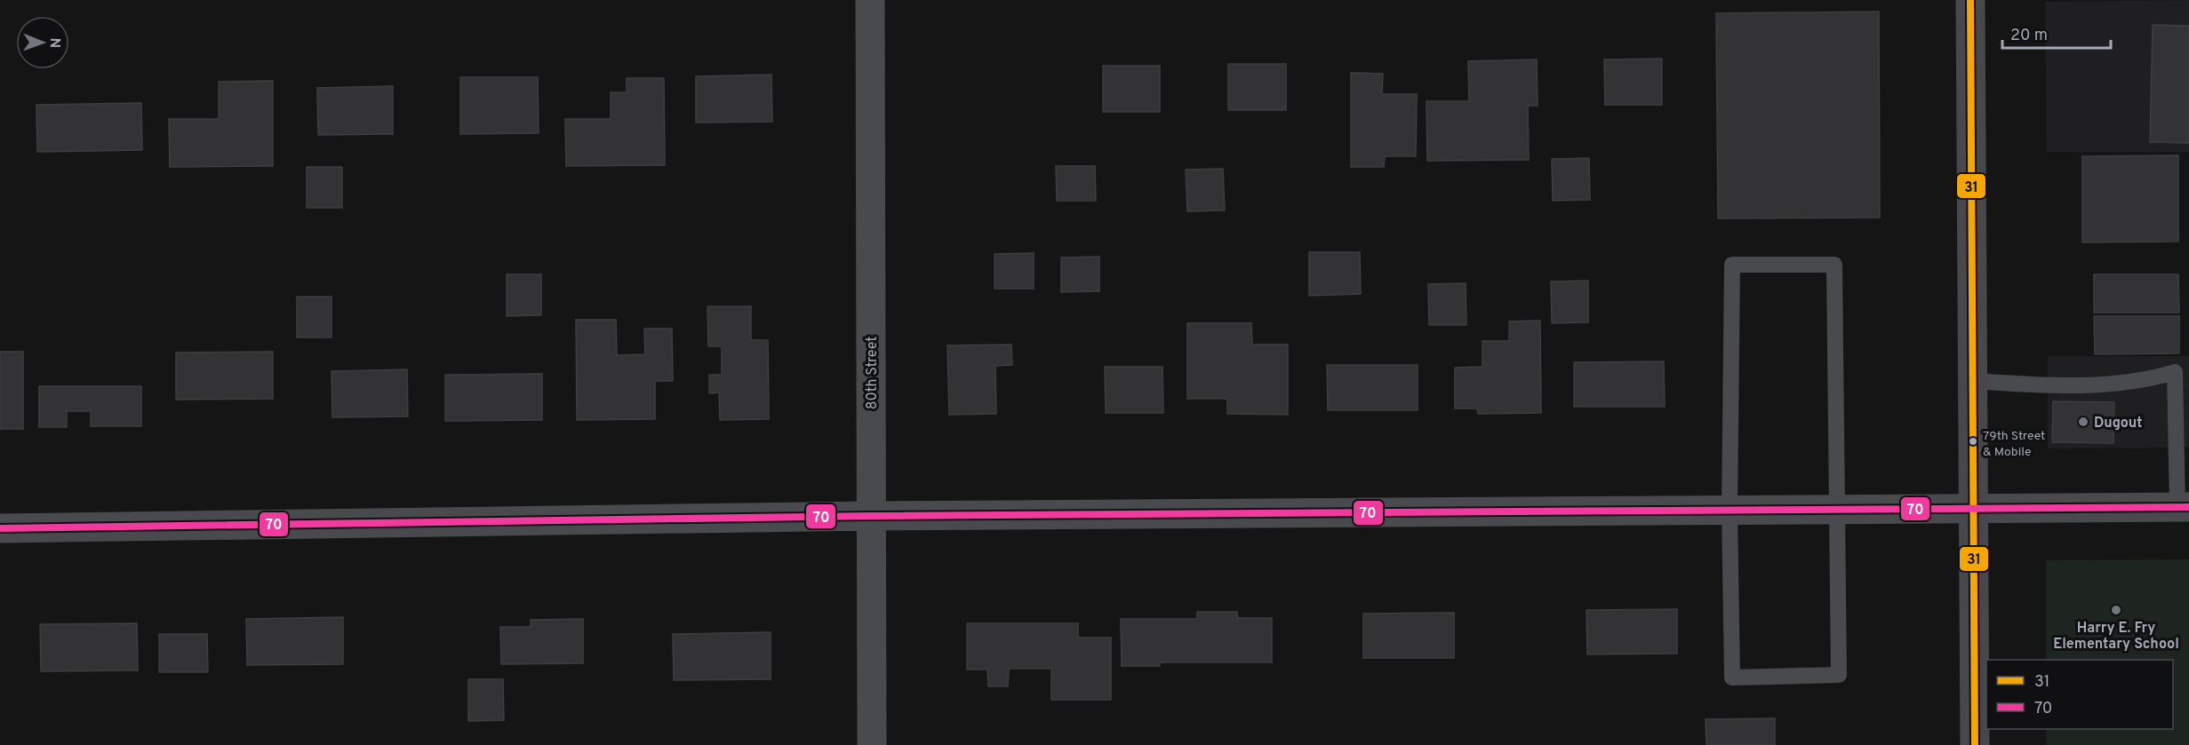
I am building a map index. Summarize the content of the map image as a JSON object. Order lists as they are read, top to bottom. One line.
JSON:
{"streets":{"street":["80th Street"]},"places":["Dugout","79th Street & Mobile","Harry E. Fry Elementary School"],"lines":["transit line 31","transit line 70"],"legend":["31","70"],"scale_bar":"20 m","north":"right"}
